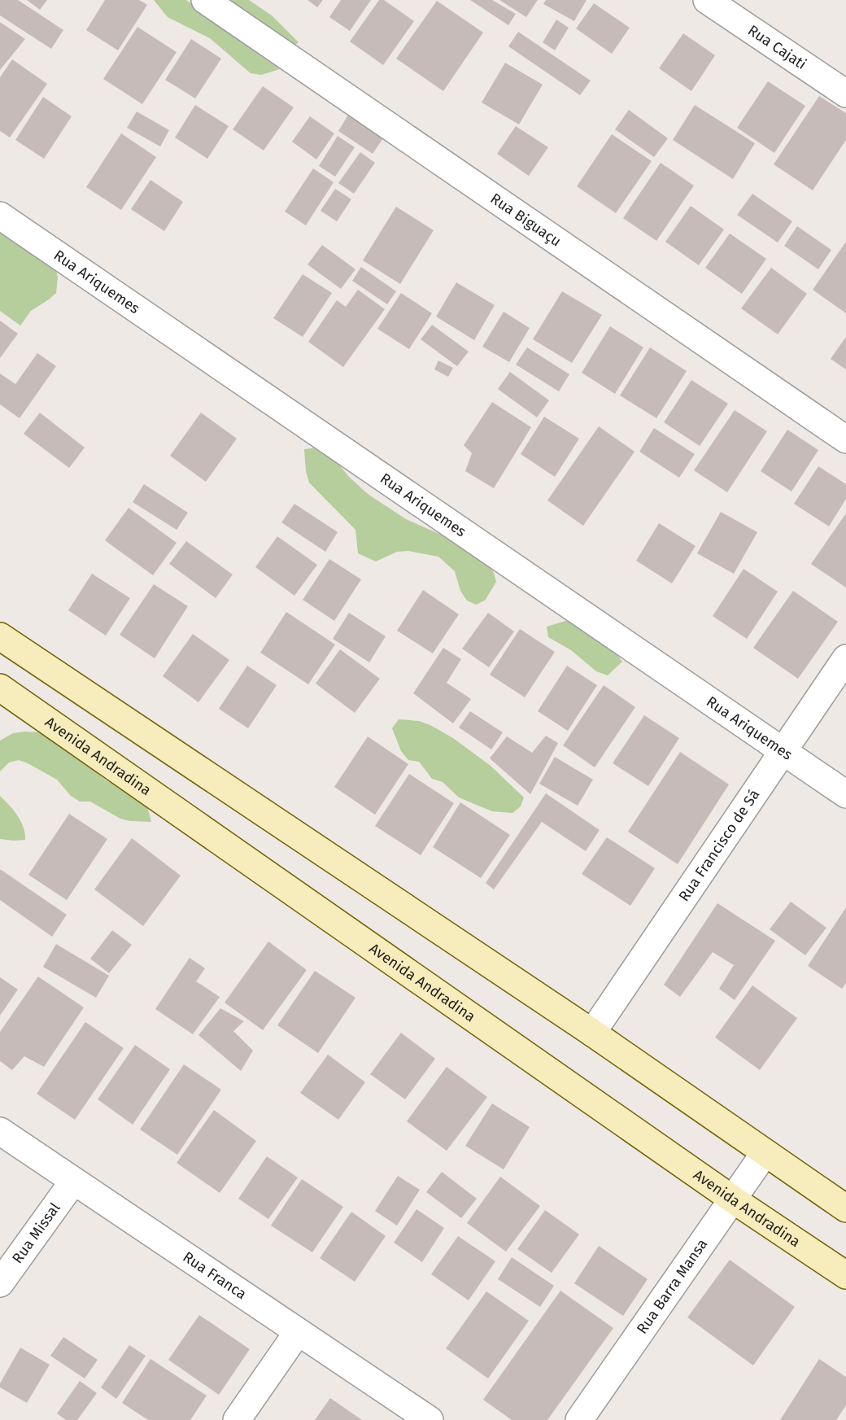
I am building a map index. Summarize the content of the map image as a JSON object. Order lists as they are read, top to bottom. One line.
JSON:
{"streets":{"main road":["Avenida Andradina"],"street":["Rua Cajati","Rua Biguaçu","Rua Ariquemes","Rua Francisco de Sá","Rua Missal","Rua Franca","Rua Barra Mansa"]},"crossings":[["Rua Ariquemes","Rua Francisco de Sá"],["Avenida Andradina","Rua Barra Mansa"],["Rua Missal","Rua Franca"]]}
